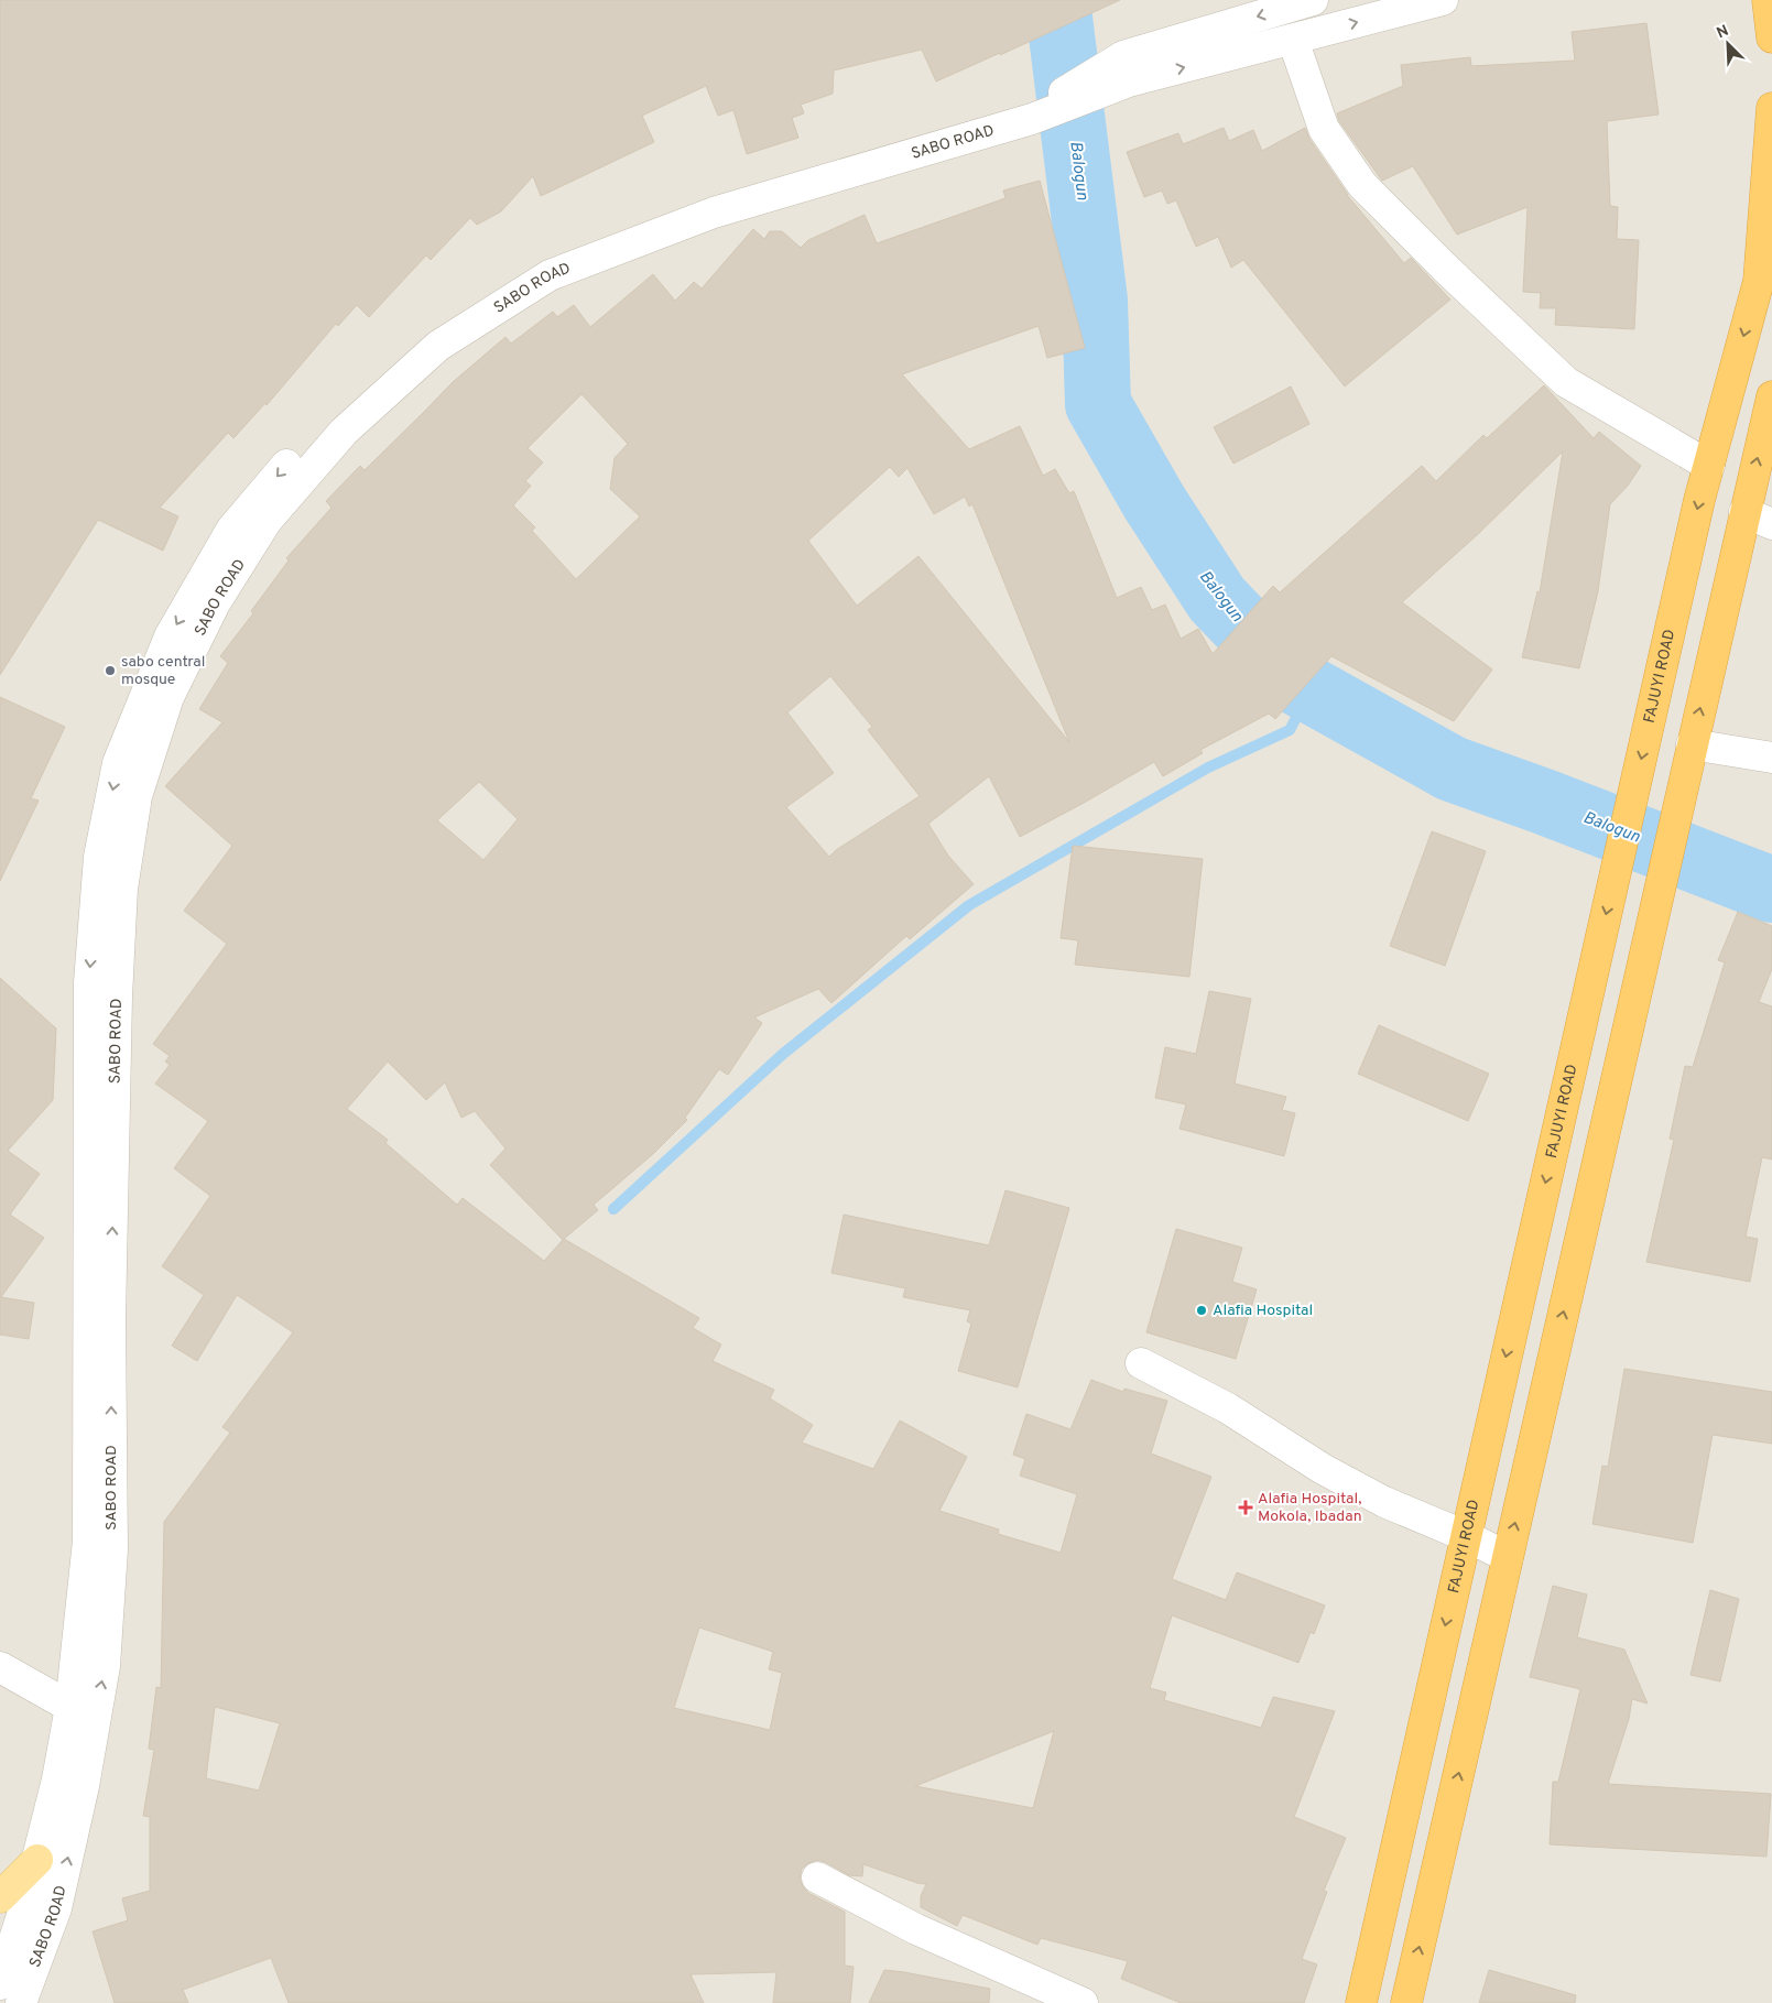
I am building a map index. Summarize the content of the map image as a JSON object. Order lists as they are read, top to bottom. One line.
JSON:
{"streets":{"highway":["FAJUYI ROAD"],"street":["SABO ROAD"]},"water":["Balogun"],"places":{"other":["sabo central mosque","Alafia Hospital"],"health":["Alafia Hospital, Mokola, Ibadan"]},"north":"top left"}
